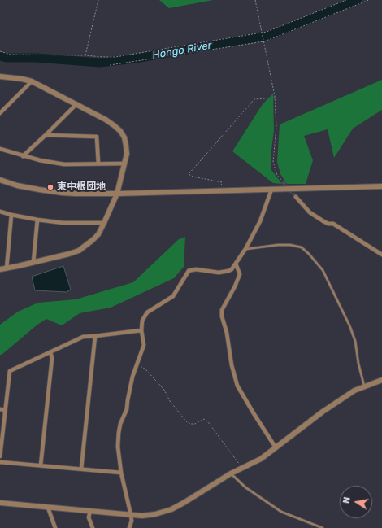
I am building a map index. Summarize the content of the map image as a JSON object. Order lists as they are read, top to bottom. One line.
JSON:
{"water":["Hongo River"],"places":["東中根団地"],"north":"left"}
